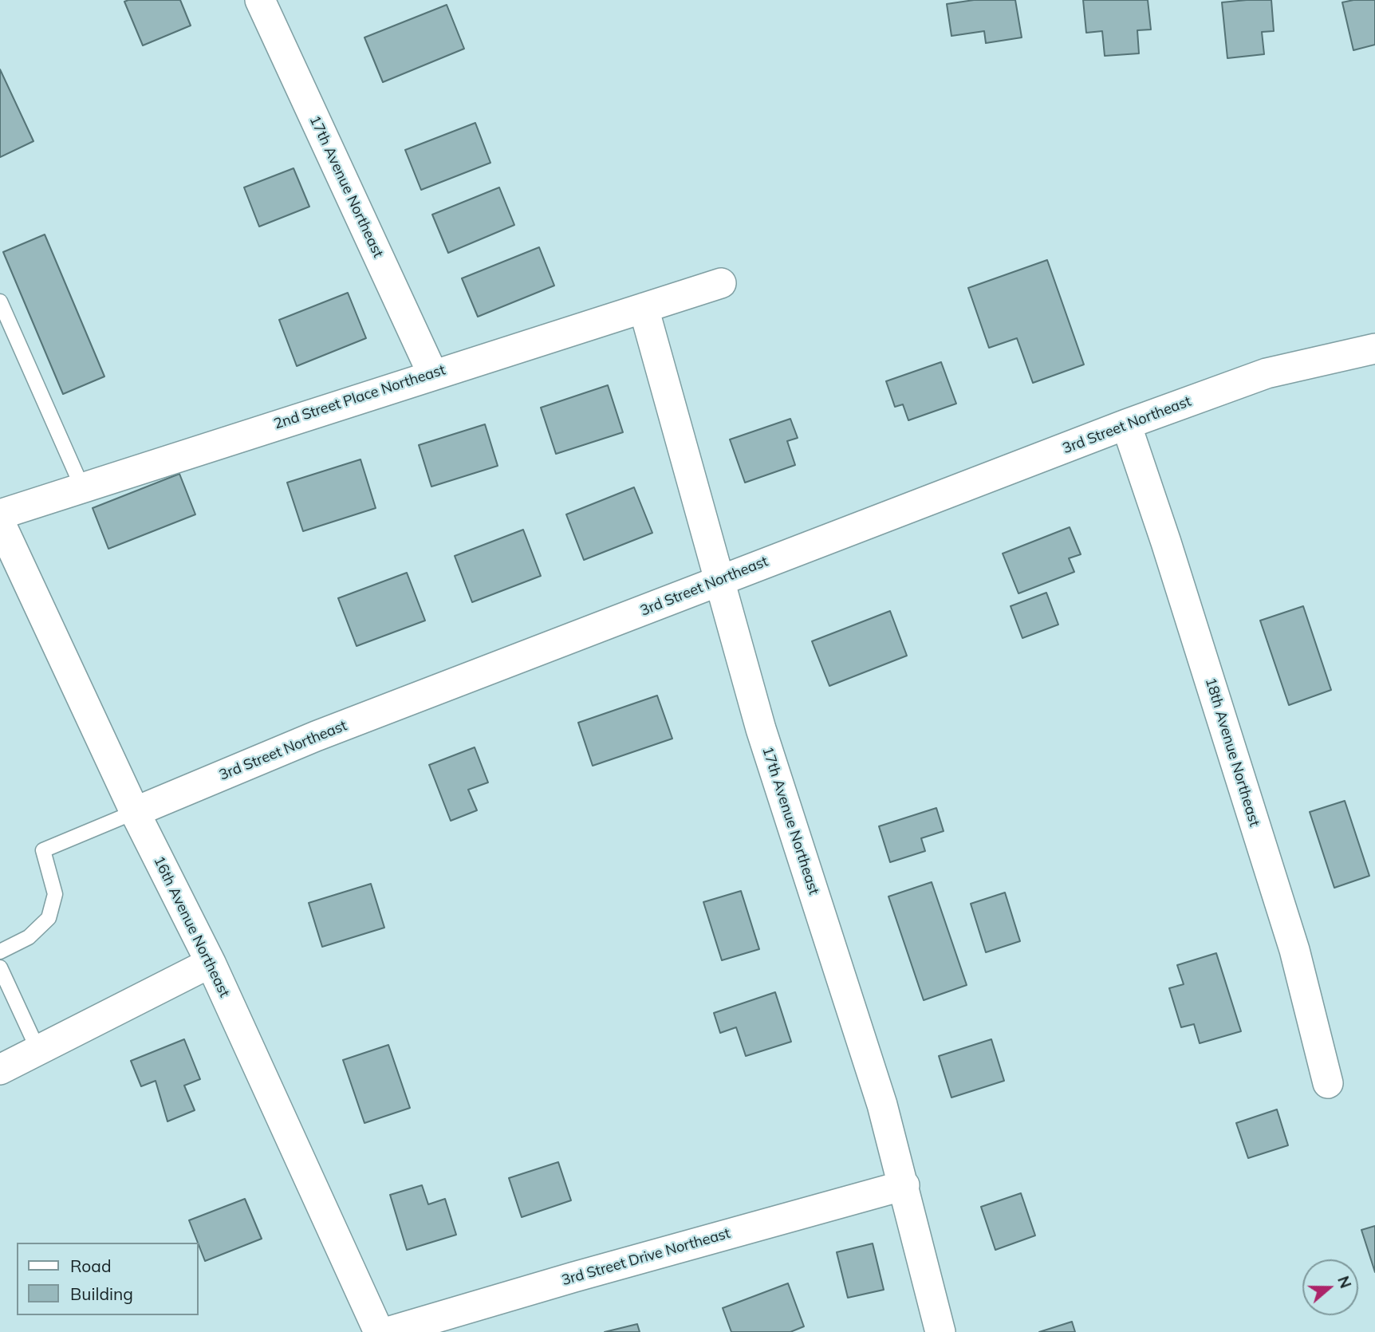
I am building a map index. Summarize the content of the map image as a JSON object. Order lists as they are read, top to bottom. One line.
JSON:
{"streets":{"street":["17th Avenue Northeast","2nd Street Place Northeast","3rd Street Northeast","18th Avenue Northeast","16th Avenue Northeast","3rd Street Drive Northeast"]},"crossings":[["17th Avenue Northeast","2nd Street Place Northeast"],["17th Avenue Northeast","3rd Street Northeast"],["17th Avenue Northeast","3rd Street Drive Northeast"],["3rd Street Northeast","18th Avenue Northeast"],["3rd Street Northeast","16th Avenue Northeast"]],"legend":["Road","Building"],"north":"right"}
